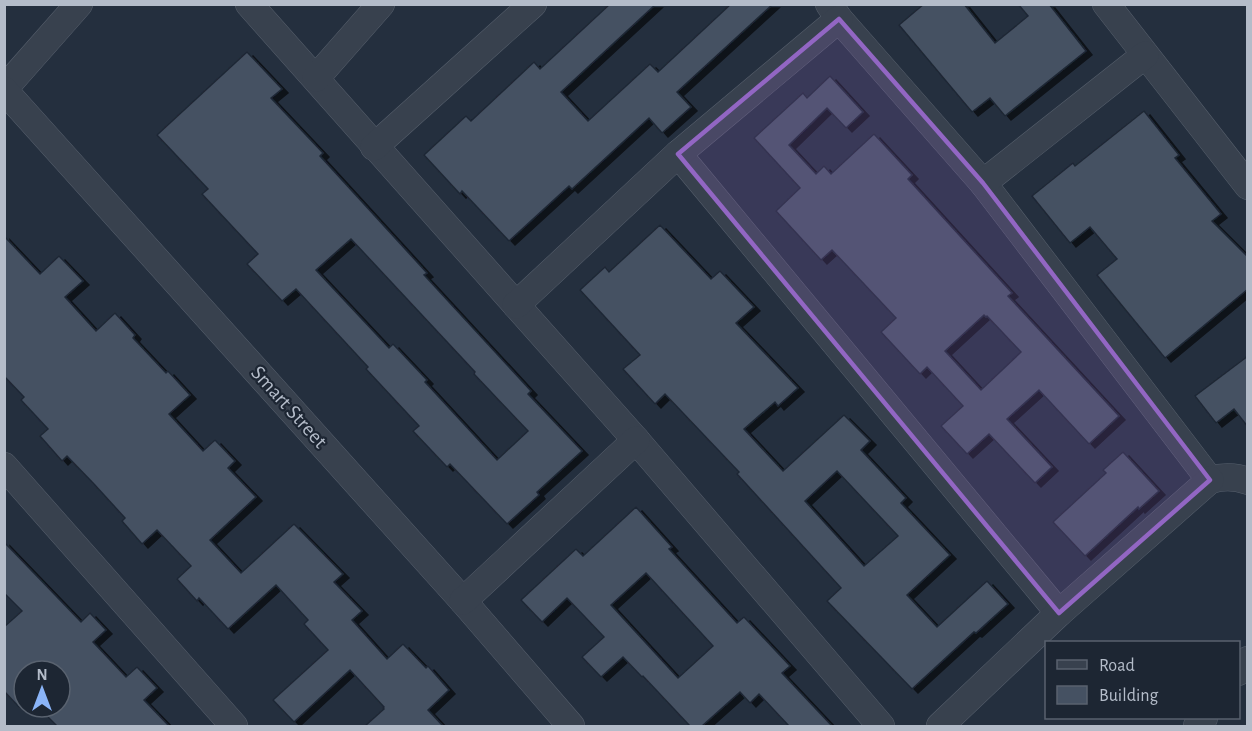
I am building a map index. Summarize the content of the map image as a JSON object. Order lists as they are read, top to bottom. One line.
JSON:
{"streets":{"street":["Smart Street"]},"legend":["Road","Building"],"north":"top"}
